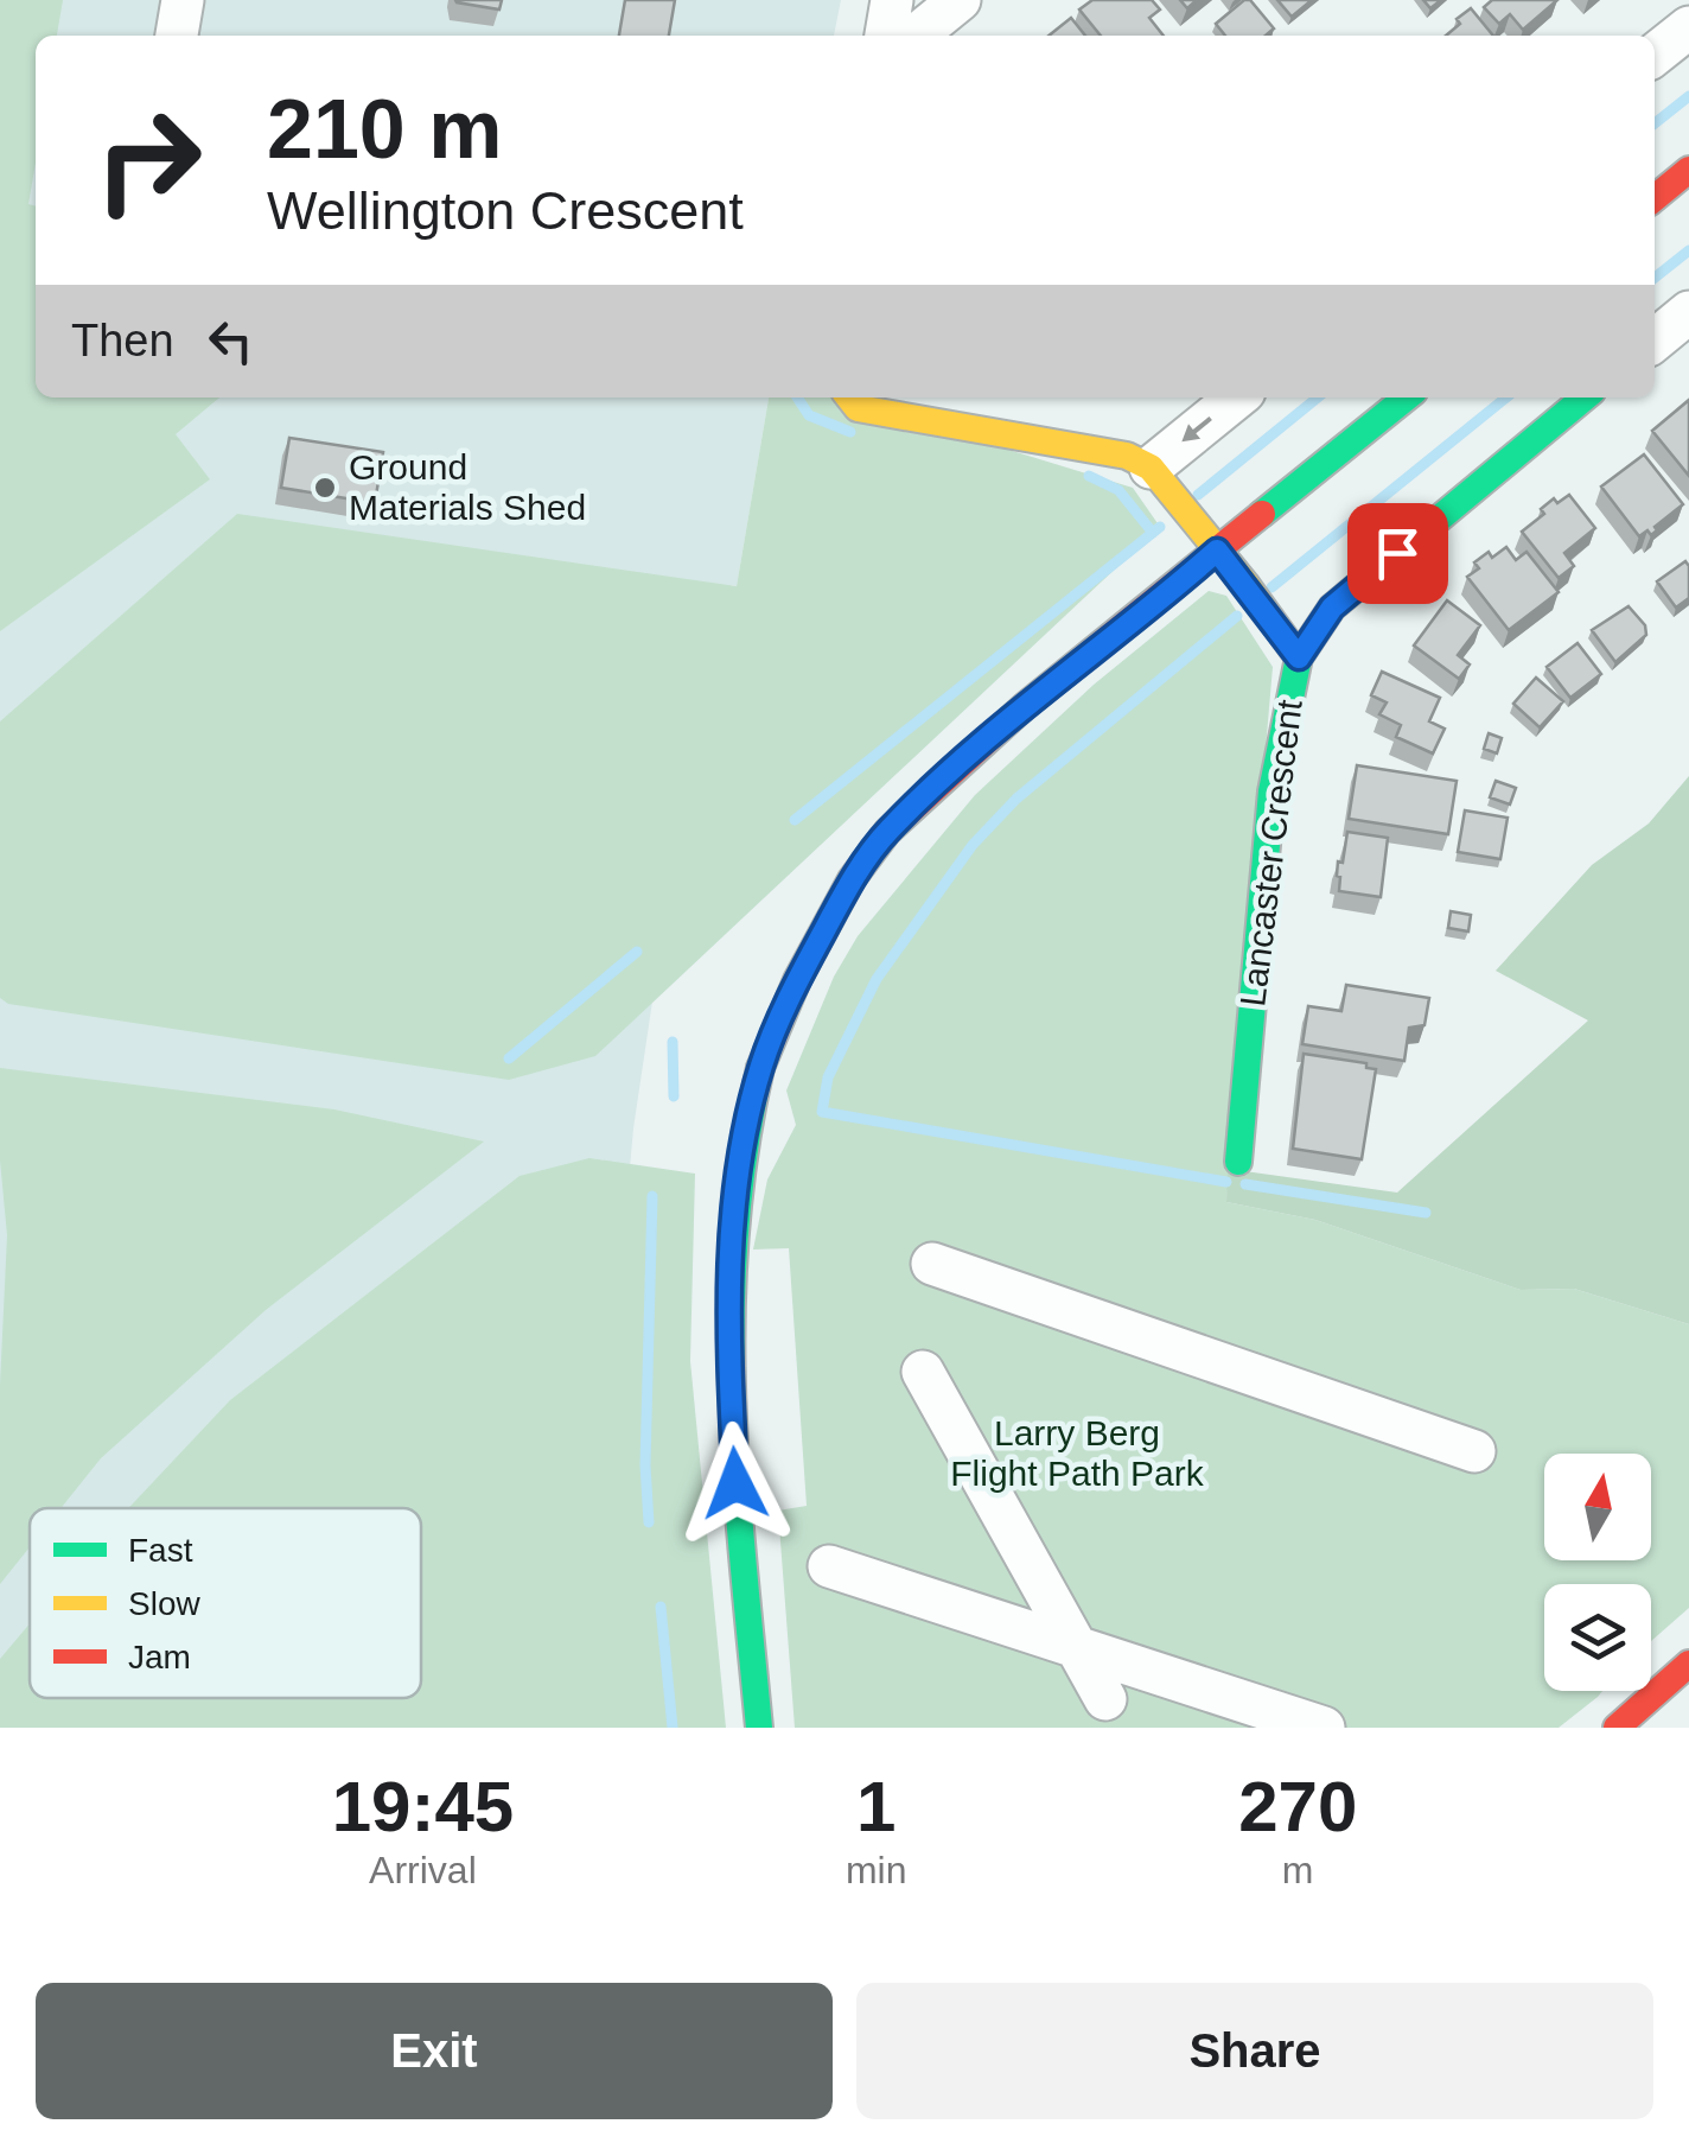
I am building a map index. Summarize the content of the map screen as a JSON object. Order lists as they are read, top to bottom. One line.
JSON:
{"streets":{"street":["Lancaster Crescent"]},"parks":["Larry Berg Flight Path Park"],"places":["Ground Materials Shed"],"legend":["Fast","Slow","Jam"],"north":"top","page":{"turn":["210 m","Wellington Crescent"],"then":"Then","eta":["19:45","Arrival","1","min","270","m"],"buttons":["Exit","Share"]}}
